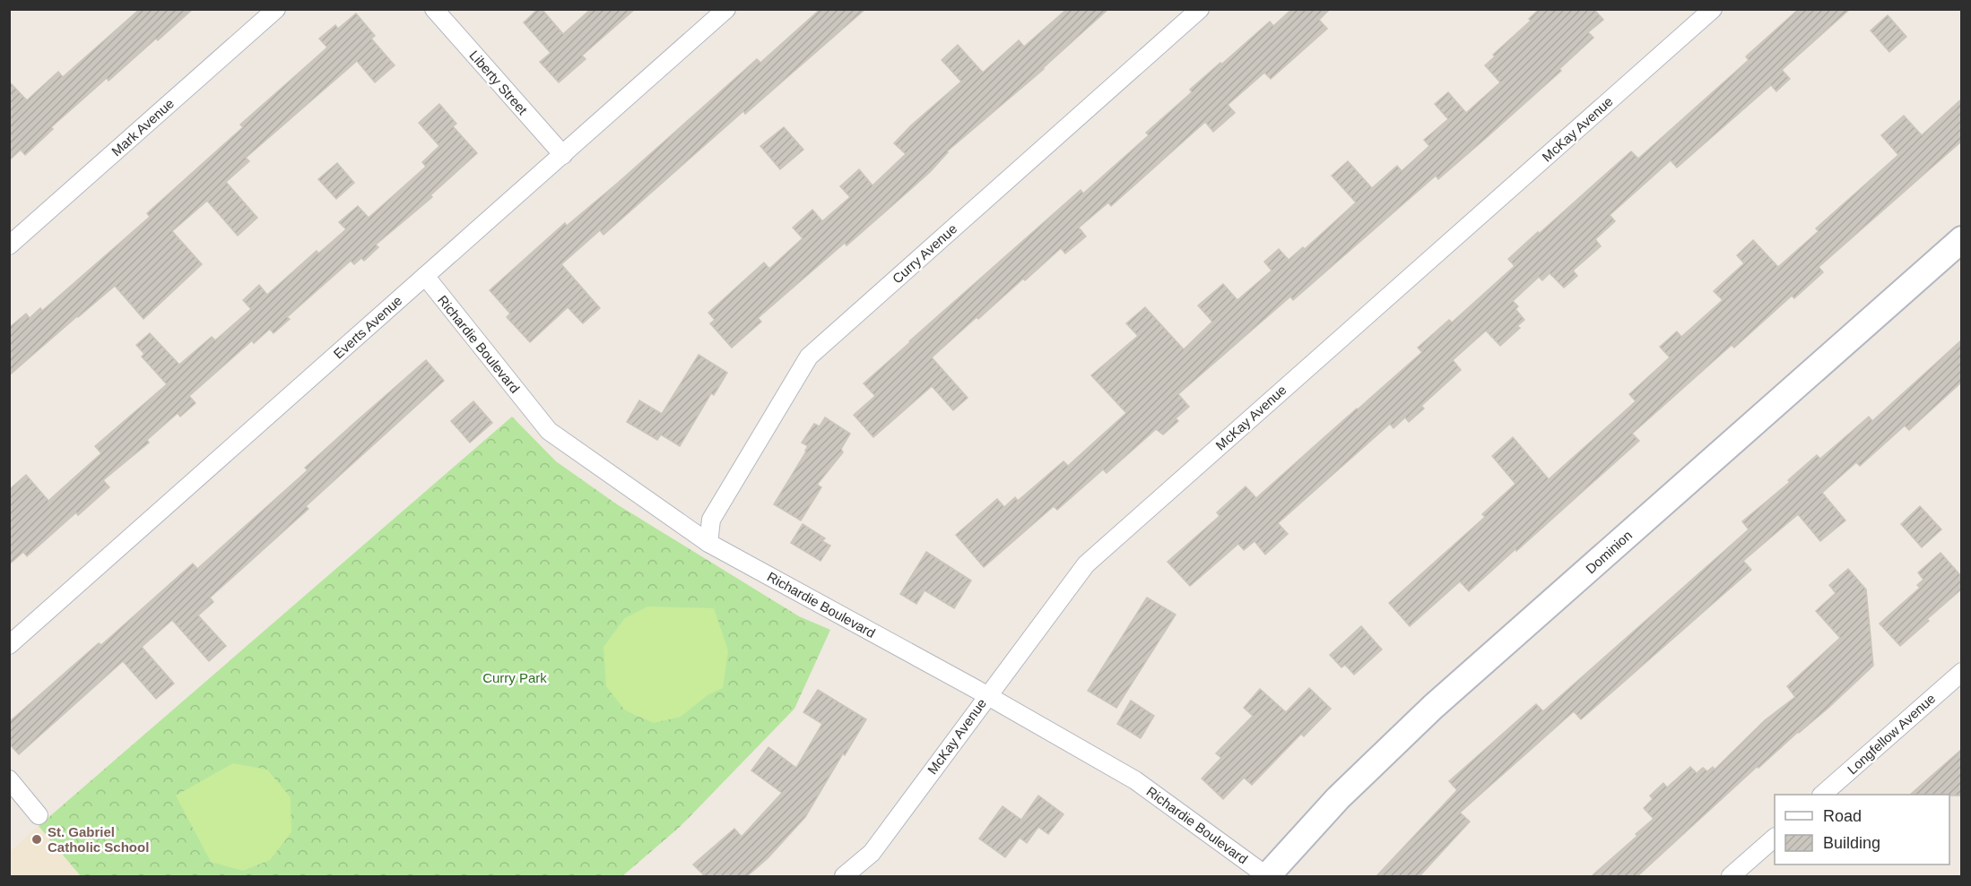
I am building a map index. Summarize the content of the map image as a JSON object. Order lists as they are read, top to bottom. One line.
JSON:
{"streets":{"street":["Liberty Street","Mark Avenue","McKay Avenue","Curry Avenue","Everts Avenue","Richardie Boulevard","Dominion","Longfellow Avenue"]},"crossings":[["Liberty Street","Everts Avenue"],["McKay Avenue","Richardie Boulevard"],["Curry Avenue","Richardie Boulevard"],["Everts Avenue","Richardie Boulevard"],["Richardie Boulevard","Dominion"]],"parks":["Curry Park"],"places":["St. Gabriel Catholic School"],"legend":["Road","Building"]}
